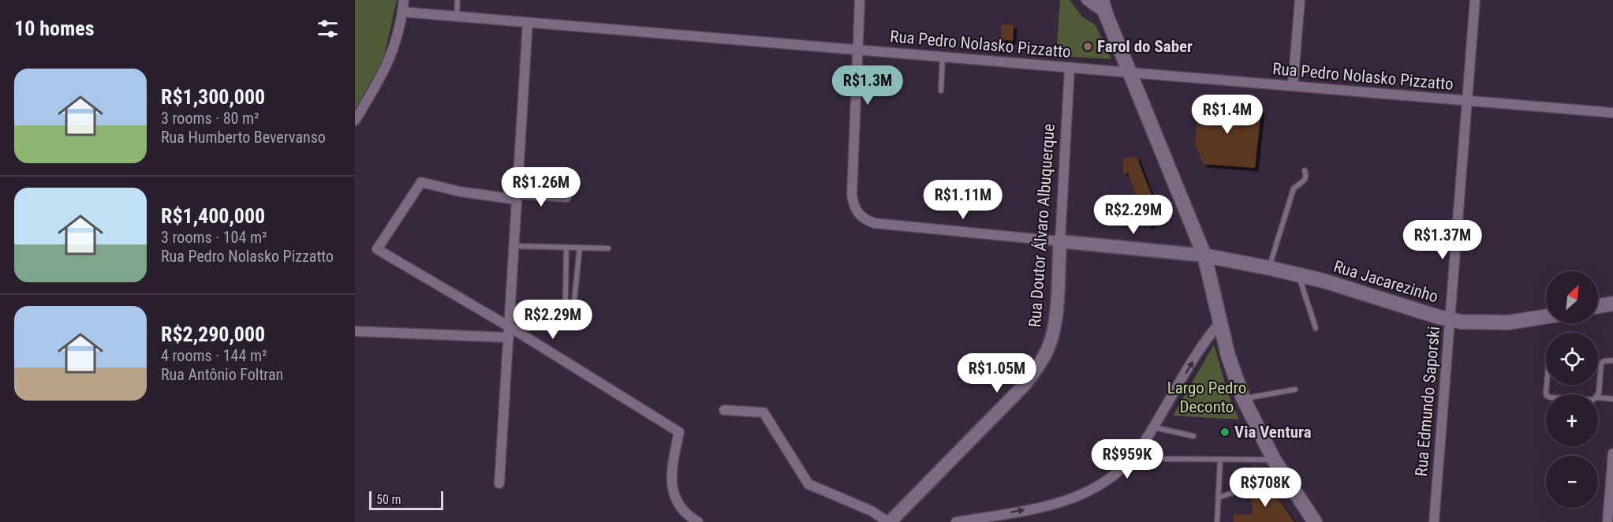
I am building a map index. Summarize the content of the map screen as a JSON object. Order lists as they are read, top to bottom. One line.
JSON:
{"streets":{"main road":["Rua Jacarezinho"],"street":["Rua Pedro Nolasko Pizzatto","Rua Doutor Álvaro Albuquerque","Rua Edmundo Saporski"]},"crossings":[["Rua Pedro Nolasko Pizzatto","Rua Doutor Álvaro Albuquerque"],["Rua Pedro Nolasko Pizzatto","Rua Edmundo Saporski"],["Rua Jacarezinho","Rua Edmundo Saporski"]],"parks":["Largo Pedro Deconto"],"places":["Farol do Saber","Via Ventura"],"scale_bar":"50 m","north":"top right","page":{"heading":"10 homes","list":[{"name":"R$1,300,000","note":"3 rooms · 80 m² · Rua Humberto Bevervanso"},{"name":"R$1,400,000","note":"3 rooms · 104 m² · Rua Pedro Nolasko Pizzatto"},{"name":"R$2,290,000","note":"4 rooms · 144 m² · Rua Antônio Foltran"}],"price":["R$1.3M","R$1.4M","R$1.26M","R$1.11M","R$2.29M","R$1.37M","R$2.29M","R$1.05M","R$959K","R$708K"],"map_buttons":["+","−"],"scale":"50 m"}}
